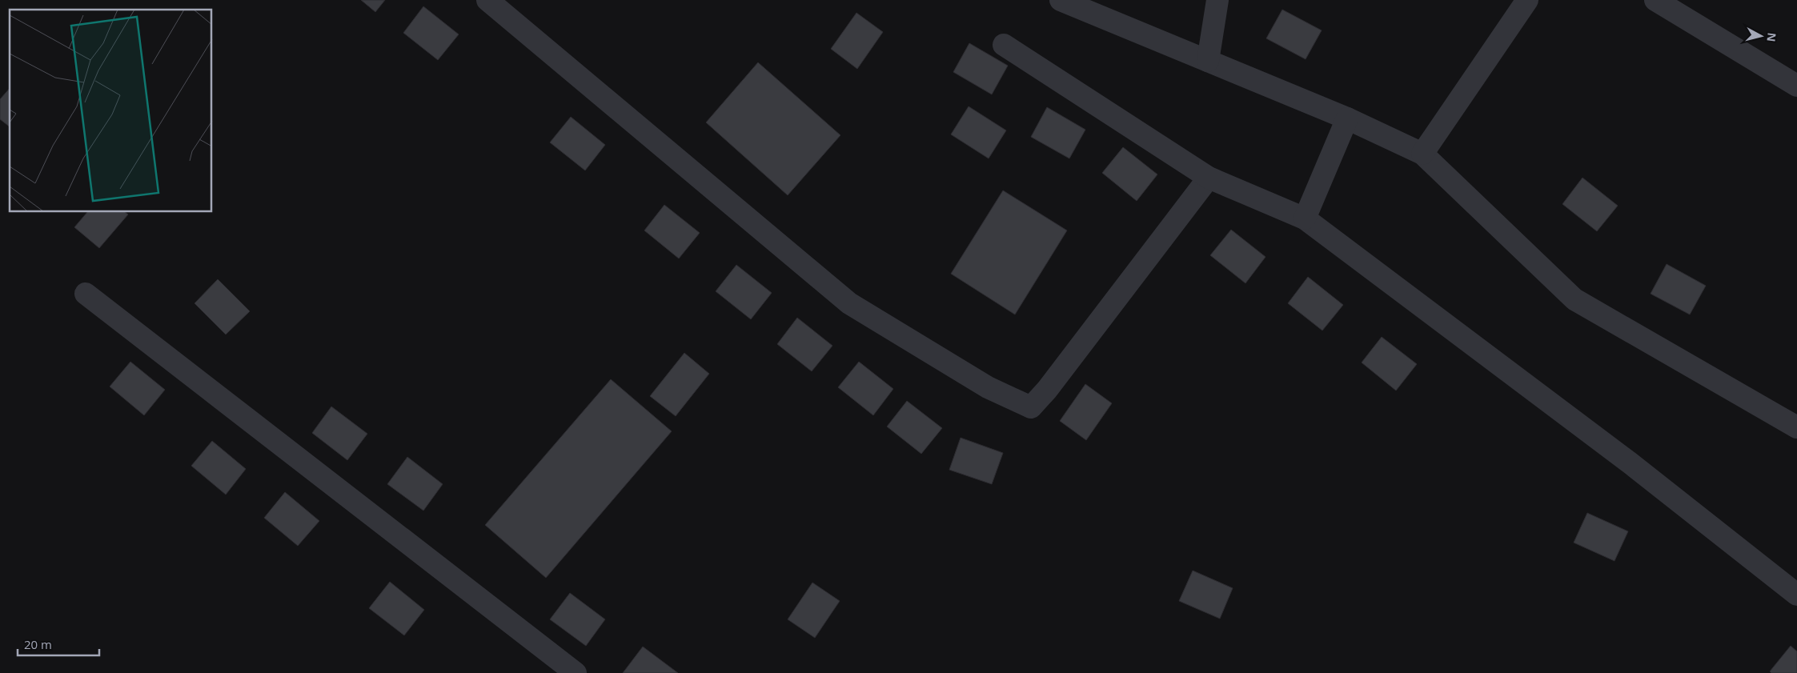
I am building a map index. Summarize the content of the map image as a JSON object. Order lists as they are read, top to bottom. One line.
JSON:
{"scale_bar":"20 m","north":"right"}
